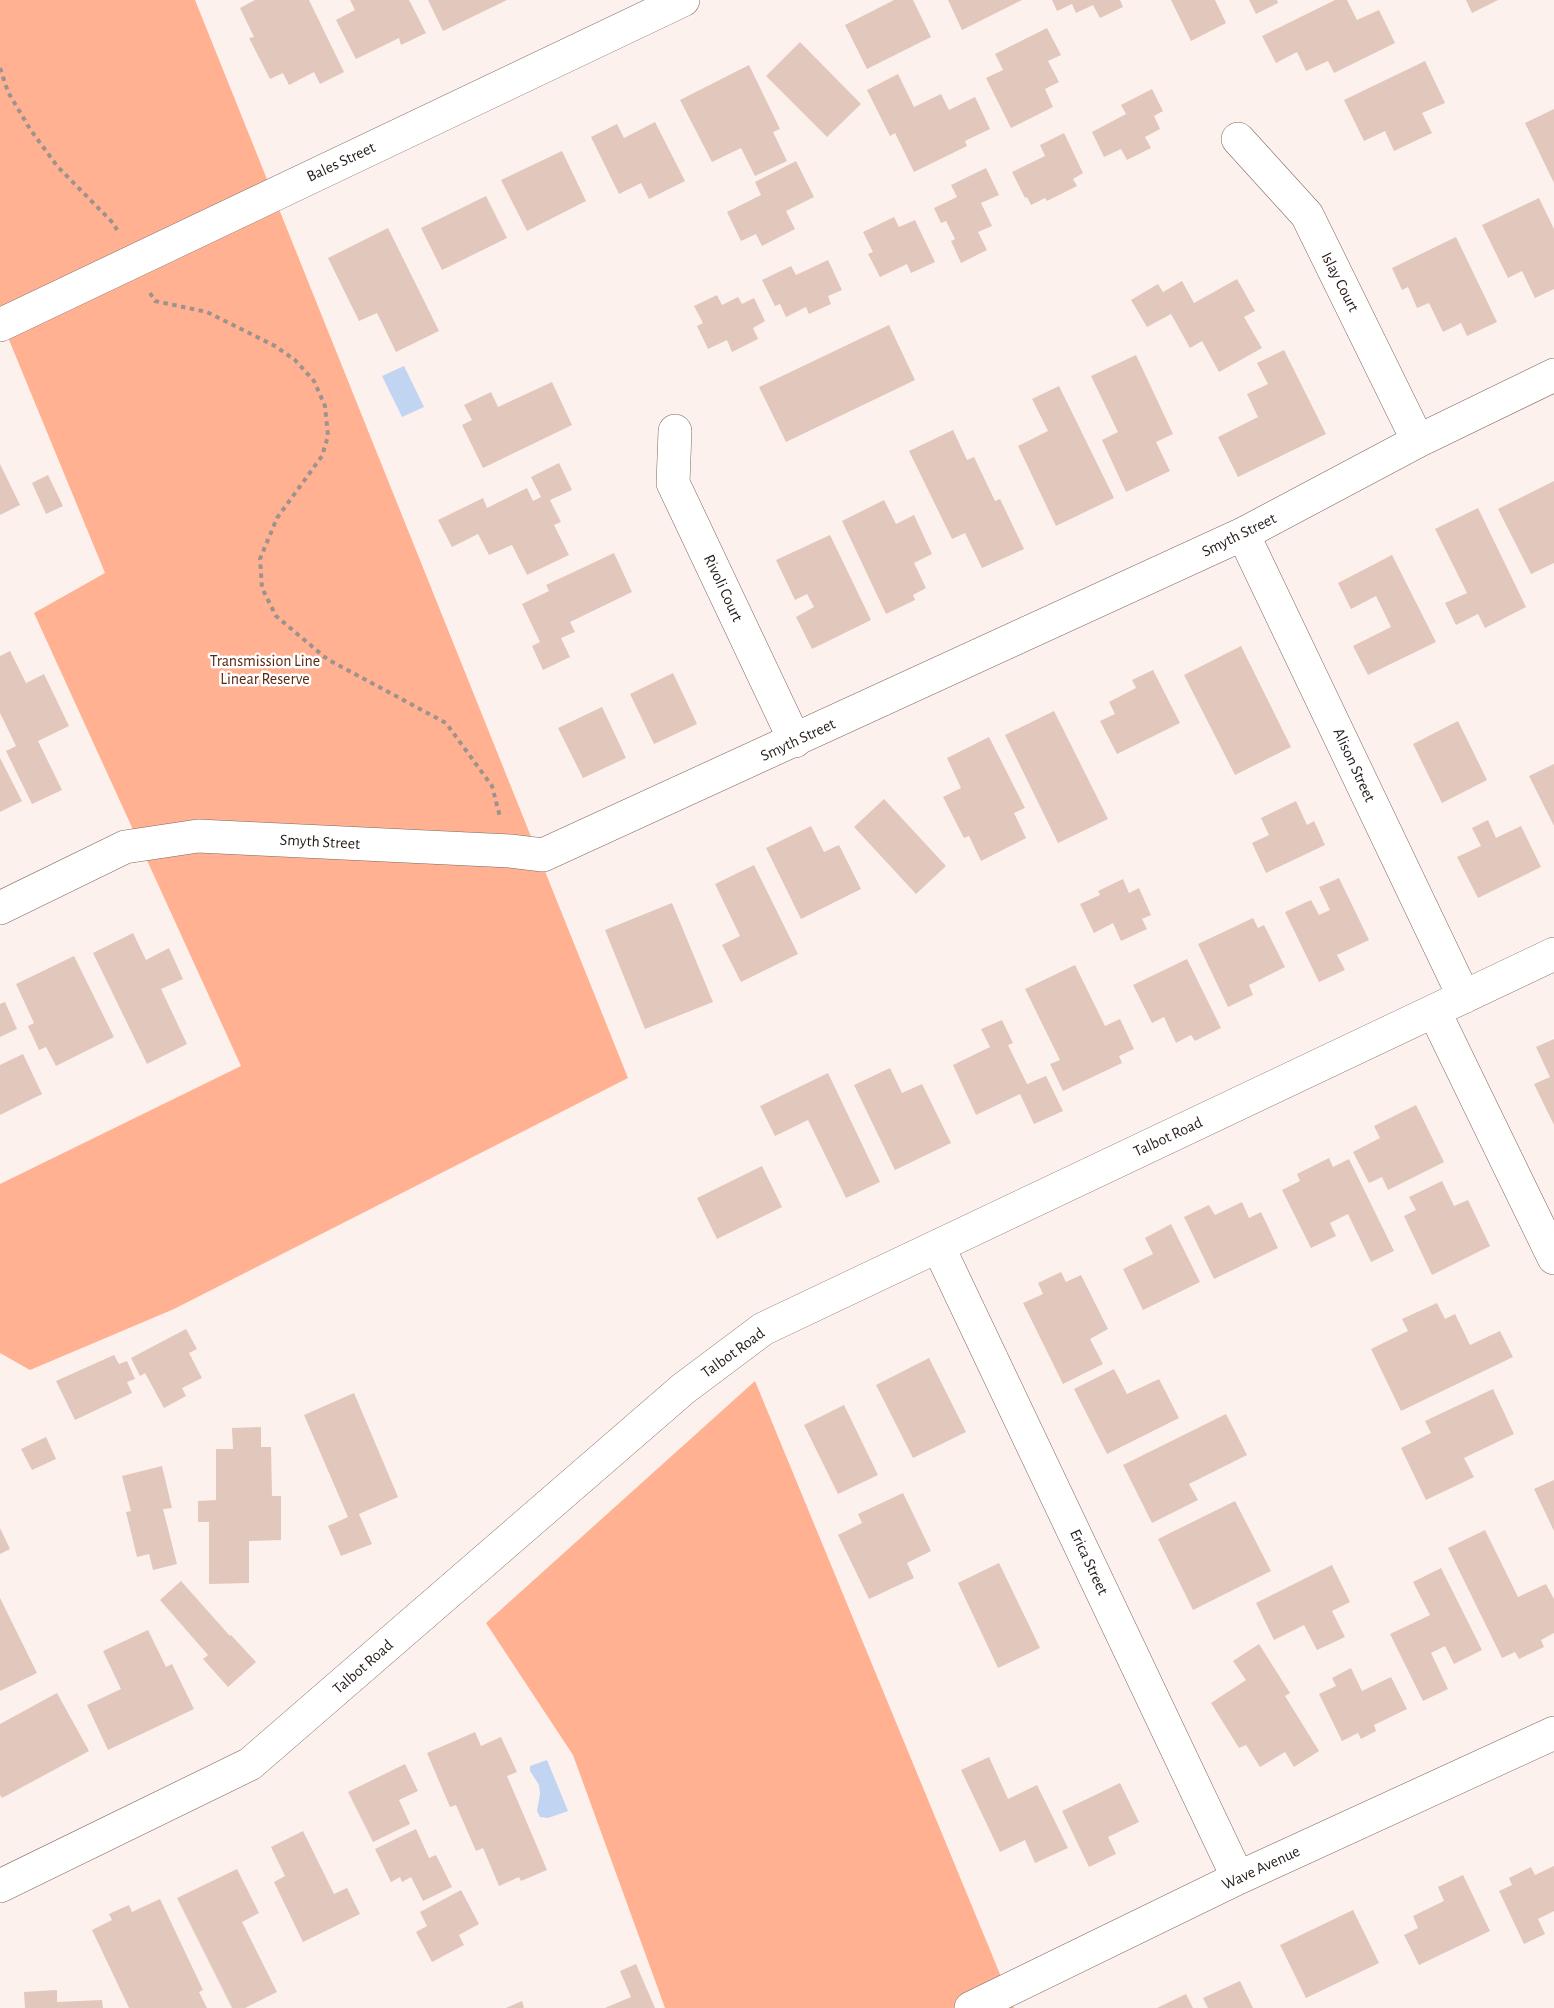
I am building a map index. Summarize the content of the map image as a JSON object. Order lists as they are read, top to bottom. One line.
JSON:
{"streets":{"street":["Bales Street","Islay Court","Smyth Street","Rivoli Court","Alison Street","Talbot Road","Erica Street","Wave Avenue"]},"crossings":[["Islay Court","Smyth Street"],["Smyth Street","Rivoli Court"],["Smyth Street","Alison Street"],["Alison Street","Talbot Road"],["Talbot Road","Erica Street"],["Erica Street","Wave Avenue"]],"parks":["Transmission Line Linear Reserve"]}
